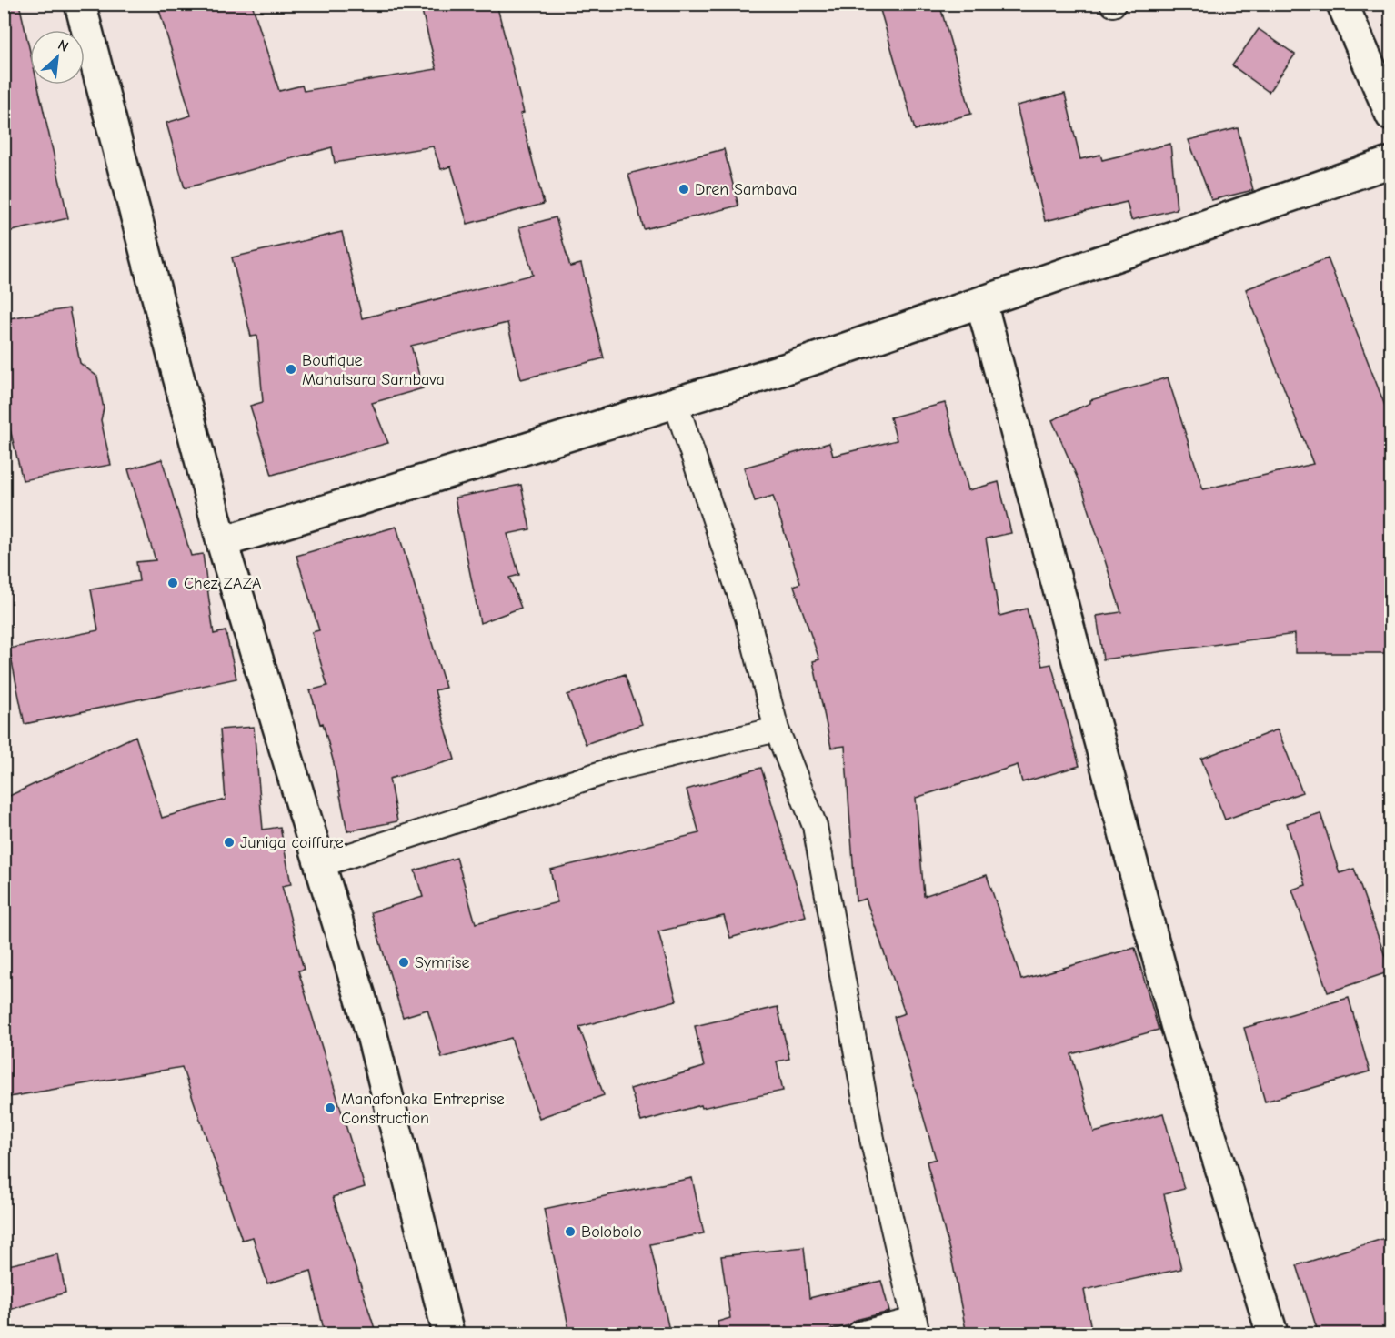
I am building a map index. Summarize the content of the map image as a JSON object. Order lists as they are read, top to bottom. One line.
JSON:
{"places":["Dren Sambava","Boutique Mahatsara Sambava","Chez ZAZA","Juniga coiffure","Symrise","Manafonaka Entreprise Construction","Bolobolo"],"north":"top right"}
